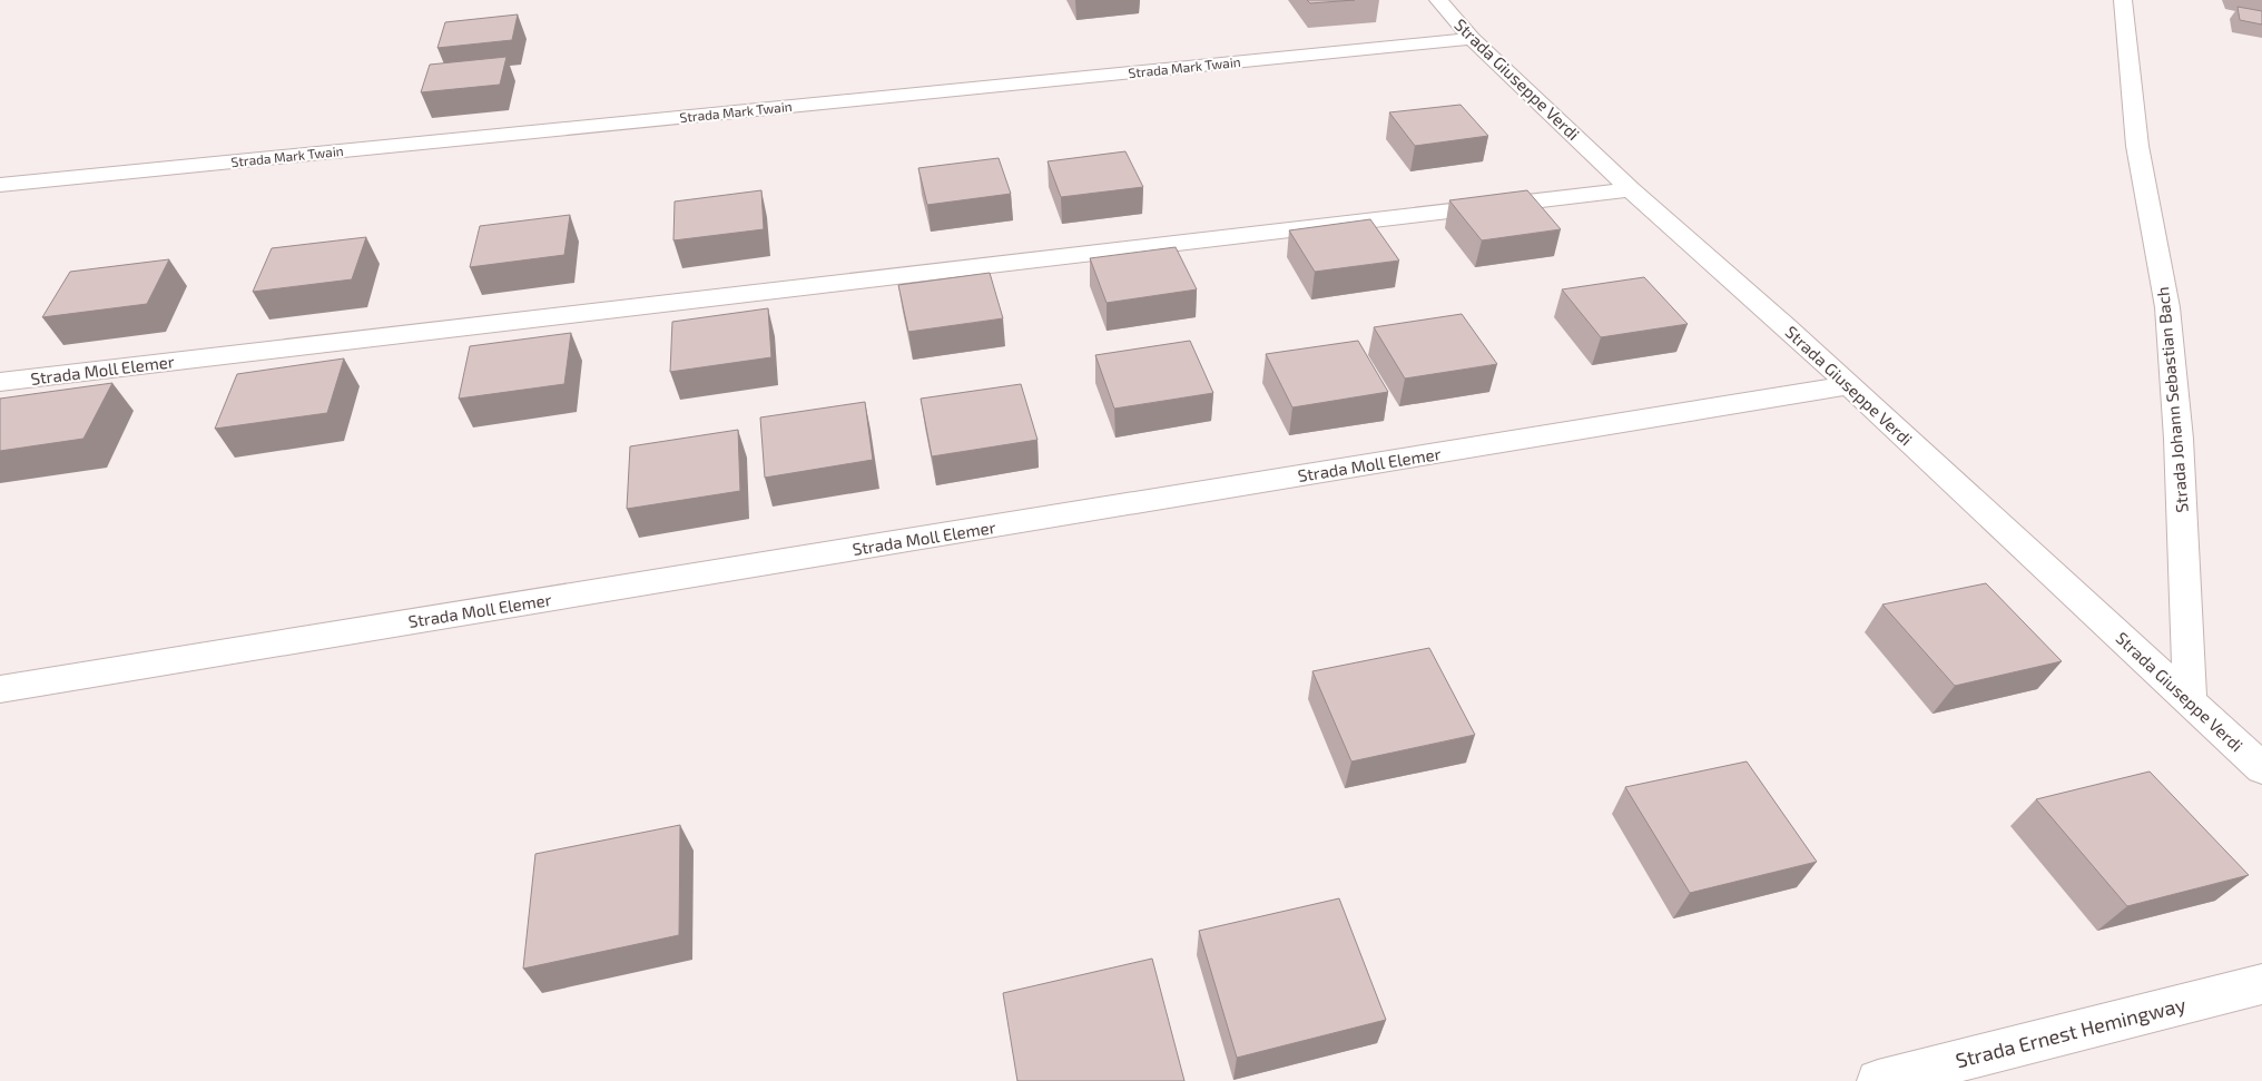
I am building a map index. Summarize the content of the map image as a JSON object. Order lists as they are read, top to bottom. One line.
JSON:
{"streets":{"street":["Strada Mark Twain","Strada Giuseppe Verdi","Strada Moll Elemer","Strada Johann Sebastian Bach","Strada Ernest Hemingway"]},"crossings":[["Strada Mark Twain","Strada Giuseppe Verdi"],["Strada Giuseppe Verdi","Strada Moll Elemer"],["Strada Giuseppe Verdi","Strada Johann Sebastian Bach"]]}
